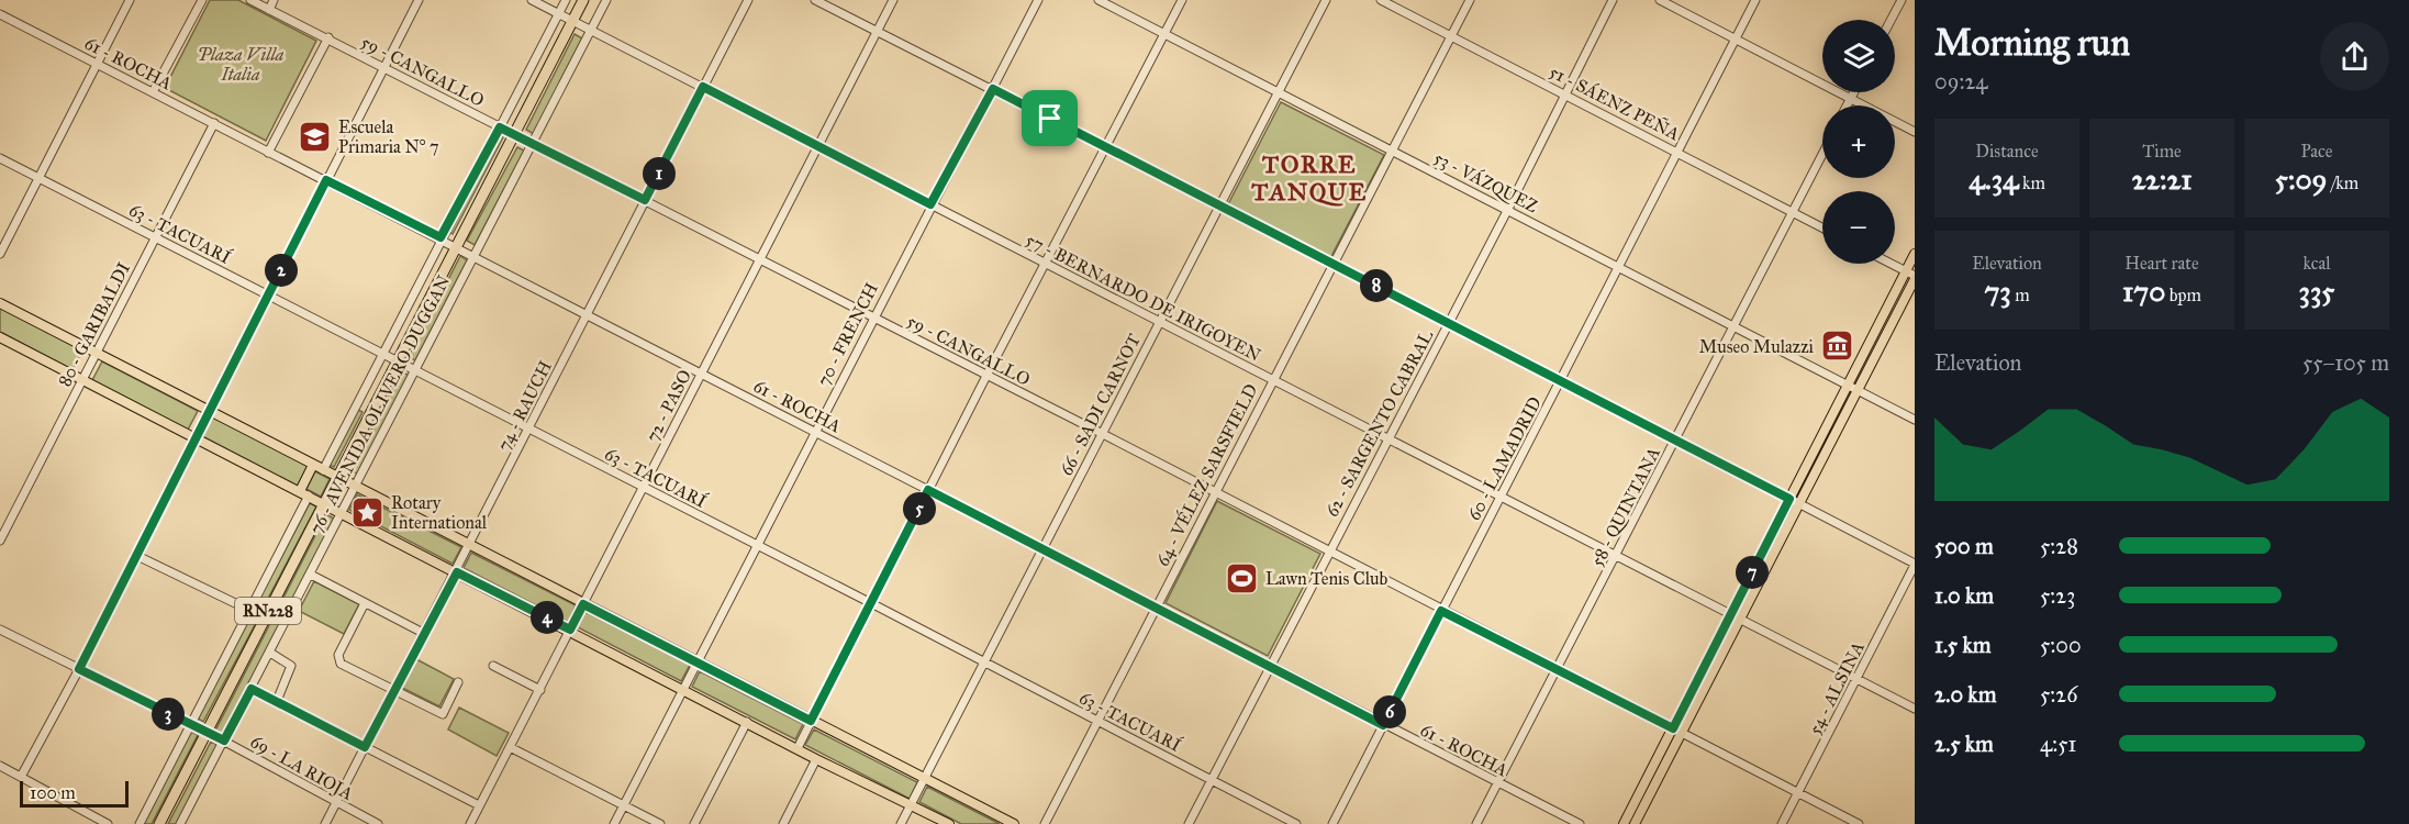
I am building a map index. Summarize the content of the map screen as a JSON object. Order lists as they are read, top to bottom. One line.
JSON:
{"streets":{"highway":["76 - AVENIDA OLIVERO DUGGAN","RN228"],"street":["61 - ROCHA","59 - CANGALLO","51 - SÁENZ PEÑA","53 - VÁZQUEZ","63 - TACUARÍ","57 - BERNARDO DE IRIGOYEN","80 - GARIBALDI","70 - FRENCH","66 - SADI CARNOT","74 - RAUCH","72 - PASO","62 - SARGENTO CABRAL","60 - LAMADRID","64 - VÉLEZ SARSFIELD","58 - QUINTANA","54 - ALSINA","69 - LA RIOJA"]},"crossings":[["61 - ROCHA","80 - GARIBALDI"],["61 - ROCHA","70 - FRENCH"],["61 - ROCHA","76 - AVENIDA OLIVERO DUGGAN"],["61 - ROCHA","66 - SADI CARNOT"],["61 - ROCHA","74 - RAUCH"],["61 - ROCHA","72 - PASO"],["61 - ROCHA","62 - SARGENTO CABRAL"],["61 - ROCHA","60 - LAMADRID"],["61 - ROCHA","64 - VÉLEZ SARSFIELD"],["61 - ROCHA","58 - QUINTANA"],["59 - CANGALLO","70 - FRENCH"],["59 - CANGALLO","76 - AVENIDA OLIVERO DUGGAN"],["59 - CANGALLO","66 - SADI CARNOT"],["59 - CANGALLO","74 - RAUCH"],["59 - CANGALLO","72 - PASO"],["59 - CANGALLO","62 - SARGENTO CABRAL"],["59 - CANGALLO","60 - LAMADRID"],["59 - CANGALLO","64 - VÉLEZ SARSFIELD"],["59 - CANGALLO","58 - QUINTANA"],["59 - CANGALLO","54 - ALSINA"],["51 - SÁENZ PEÑA","62 - SARGENTO CABRAL"],["51 - SÁENZ PEÑA","60 - LAMADRID"],["51 - SÁENZ PEÑA","64 - VÉLEZ SARSFIELD"],["51 - SÁENZ PEÑA","58 - QUINTANA"],["53 - VÁZQUEZ","66 - SADI CARNOT"],["53 - VÁZQUEZ","62 - SARGENTO CABRAL"],["53 - VÁZQUEZ","60 - LAMADRID"],["53 - VÁZQUEZ","64 - VÉLEZ SARSFIELD"],["53 - VÁZQUEZ","58 - QUINTANA"],["63 - TACUARÍ","80 - GARIBALDI"],["63 - TACUARÍ","70 - FRENCH"],["63 - TACUARÍ","76 - AVENIDA OLIVERO DUGGAN"],["63 - TACUARÍ","66 - SADI CARNOT"],["63 - TACUARÍ","74 - RAUCH"],["63 - TACUARÍ","72 - PASO"],["63 - TACUARÍ","62 - SARGENTO CABRAL"],["63 - TACUARÍ","64 - VÉLEZ SARSFIELD"],["57 - BERNARDO DE IRIGOYEN","70 - FRENCH"],["57 - BERNARDO DE IRIGOYEN","76 - AVENIDA OLIVERO DUGGAN"],["57 - BERNARDO DE IRIGOYEN","66 - SADI CARNOT"],["57 - BERNARDO DE IRIGOYEN","74 - RAUCH"],["57 - BERNARDO DE IRIGOYEN","72 - PASO"],["57 - BERNARDO DE IRIGOYEN","62 - SARGENTO CABRAL"],["57 - BERNARDO DE IRIGOYEN","60 - LAMADRID"],["57 - BERNARDO DE IRIGOYEN","64 - VÉLEZ SARSFIELD"],["57 - BERNARDO DE IRIGOYEN","58 - QUINTANA"],["57 - BERNARDO DE IRIGOYEN","54 - ALSINA"],["76 - AVENIDA OLIVERO DUGGAN","69 - LA RIOJA"],["74 - RAUCH","69 - LA RIOJA"]],"districts":["TORRE TANQUE"],"parks":["Plaza Villa Italia"],"places":{"school or university":["Escuela Primaria N° 7"],"museum":["Museo Mulazzi"],"place":["Rotary International"],"sports":["Lawn Tenis Club"]},"scale_bar":"100 m","page":{"heading":["Morning run","09:24"],"map_buttons":["+","−"],"stats":[["Distance","4.34 km"],["Time","22:21"],["Pace","5:09 /km"],["Elevation","73 m"],["Heart rate","170 bpm"],["kcal","335"]],"pins":["1","2","8","5","7","4","6","3"],"chart":["Elevation","55–105 m"],"list":[{"name":"500 m","note":"5:28"},{"name":"1.0 km","note":"5:23"},{"name":"1.5 km","note":"5:00"},{"name":"2.0 km","note":"5:26"},{"name":"2.5 km","note":"4:51"}],"scale":"100 m"}}
